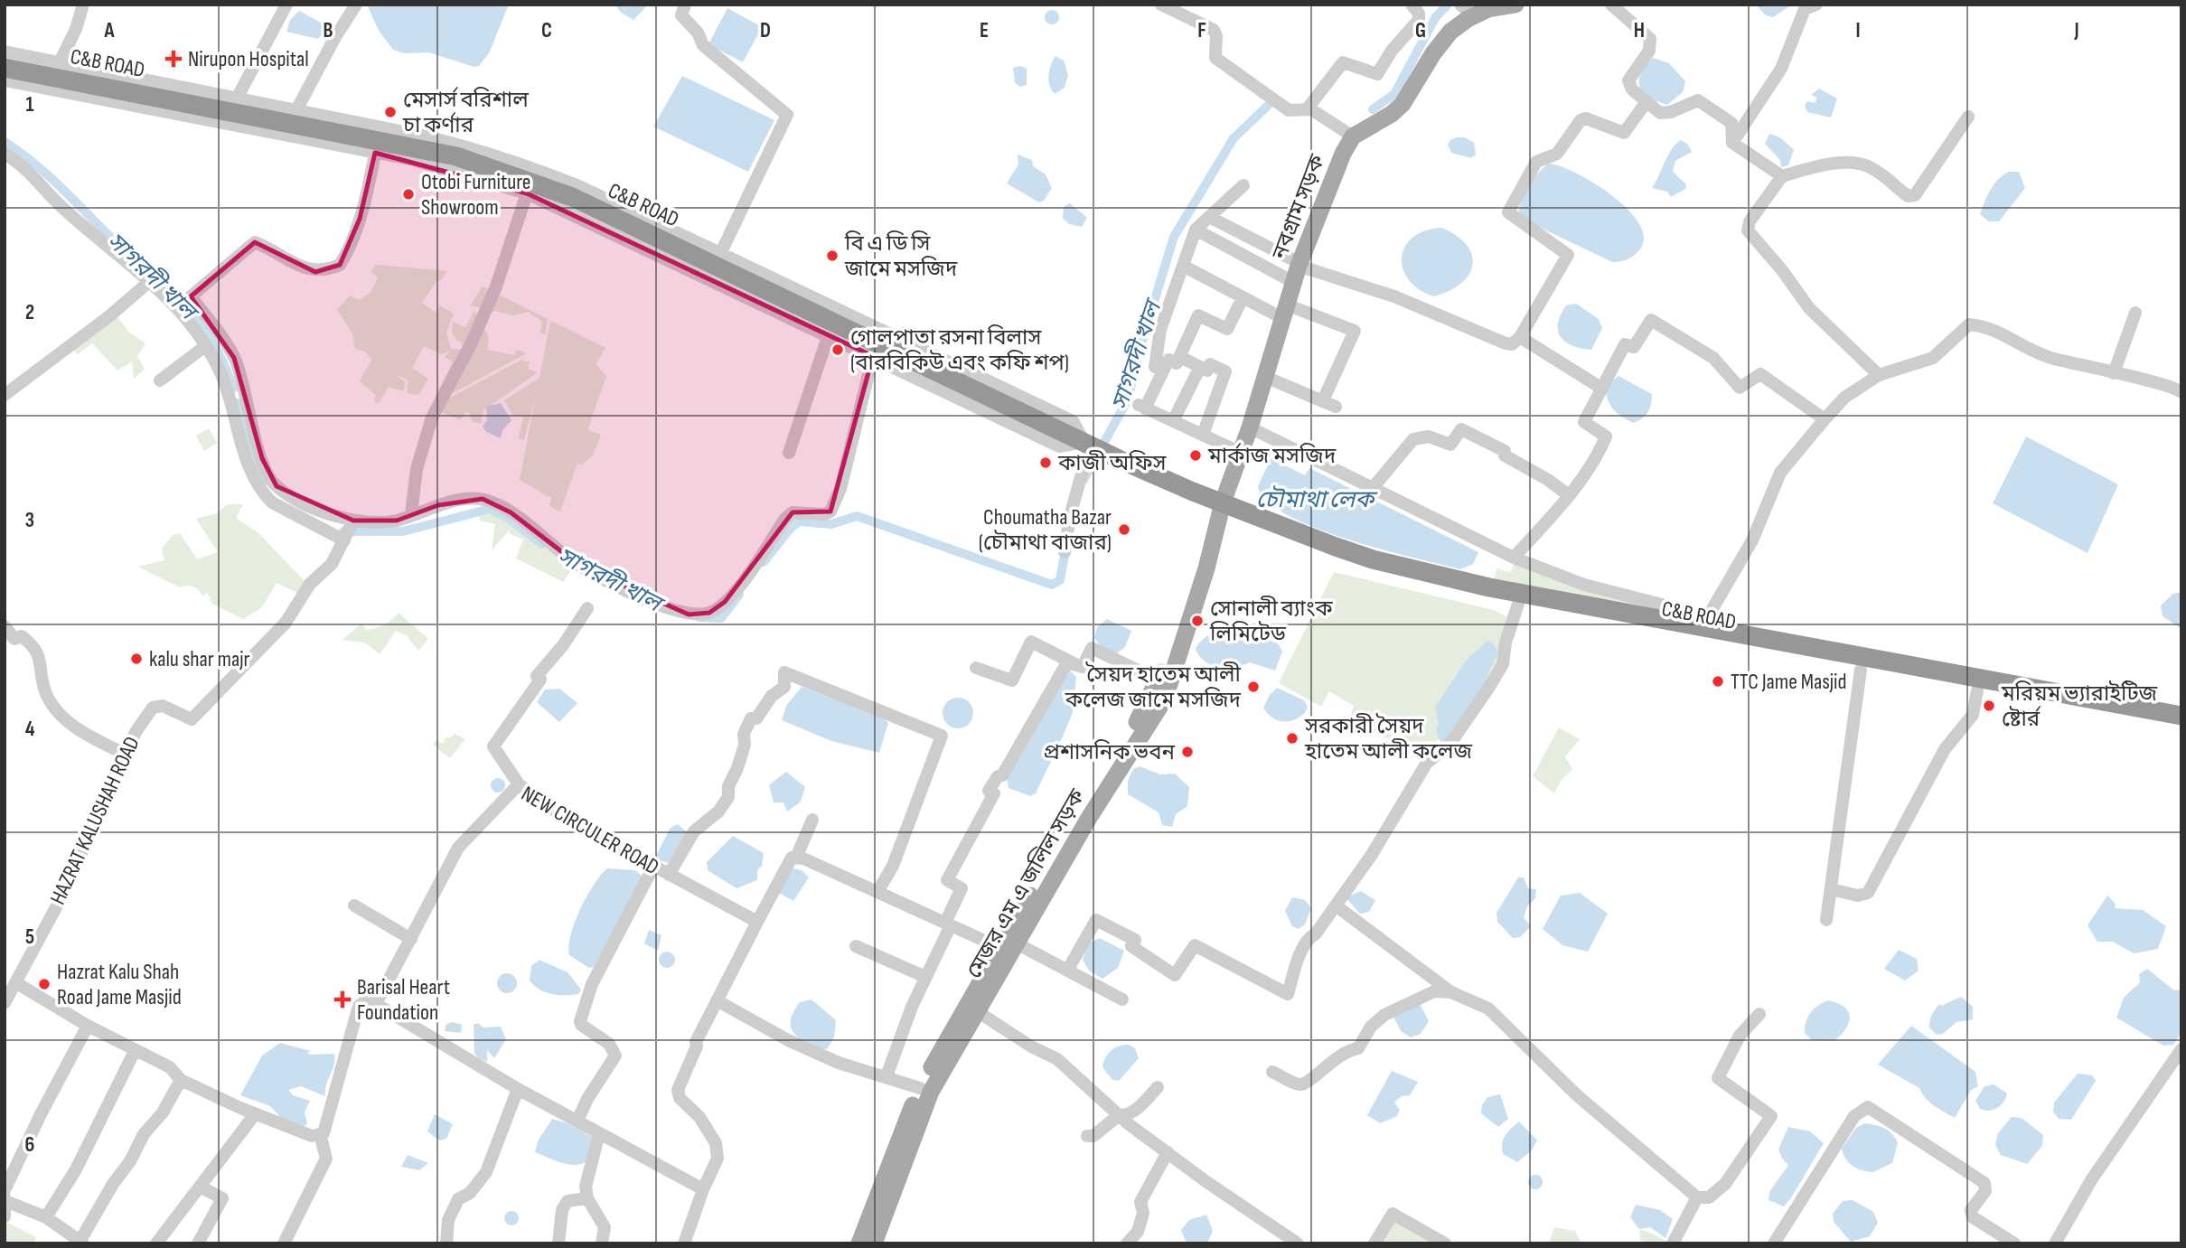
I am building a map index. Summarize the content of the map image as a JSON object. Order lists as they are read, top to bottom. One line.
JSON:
{"streets":{"highway":["C&B ROAD"],"main road":["নবগ্রাম সড়ক","মেজর এম এ জলিল সড়ক"],"street":["HAZRAT KALUSHAH ROAD","NEW CIRCULER ROAD"]},"crossings":[["C&B ROAD","নবগ্রাম সড়ক"],["C&B ROAD","মেজর এম এ জলিল সড়ক"],["নবগ্রাম সড়ক","মেজর এম এ জলিল সড়ক"]],"water":["সাগরদী খাল","চৌমাথা লেক"],"places":{"health":["Nirupon Hospital","Barisal Heart Foundation"],"other":["মেসার্স বরিশাল চা কর্ণার","Otobi Furniture Showroom","বি এ ডি সি জামে মসজিদ","গোলপাতা রসনা বিলাস (বারবিকিউ এবং কফি শপ)","মার্কাজ মসজিদ","কাজী অফিস","Choumatha Bazar (চৌমাথা বাজার)","সোনালী ব্যাংক লিমিটেড","kalu shar majr","TTC Jame Masjid","সৈয়দ হাতেম আলী কলেজ জামে মসজিদ","মরিয়ম ভ্যারাইটিজ ষ্টোর্র","সরকারী সৈয়দ হাতেম আলী কলেজ","প্রশাসনিক ভবন","Hazrat Kalu Shah Road Jame Masjid"]},"grid":{"columns":["A","B","C","D","E","F","G","H","I","J"],"rows":["1","2","3","4","5","6"]}}
